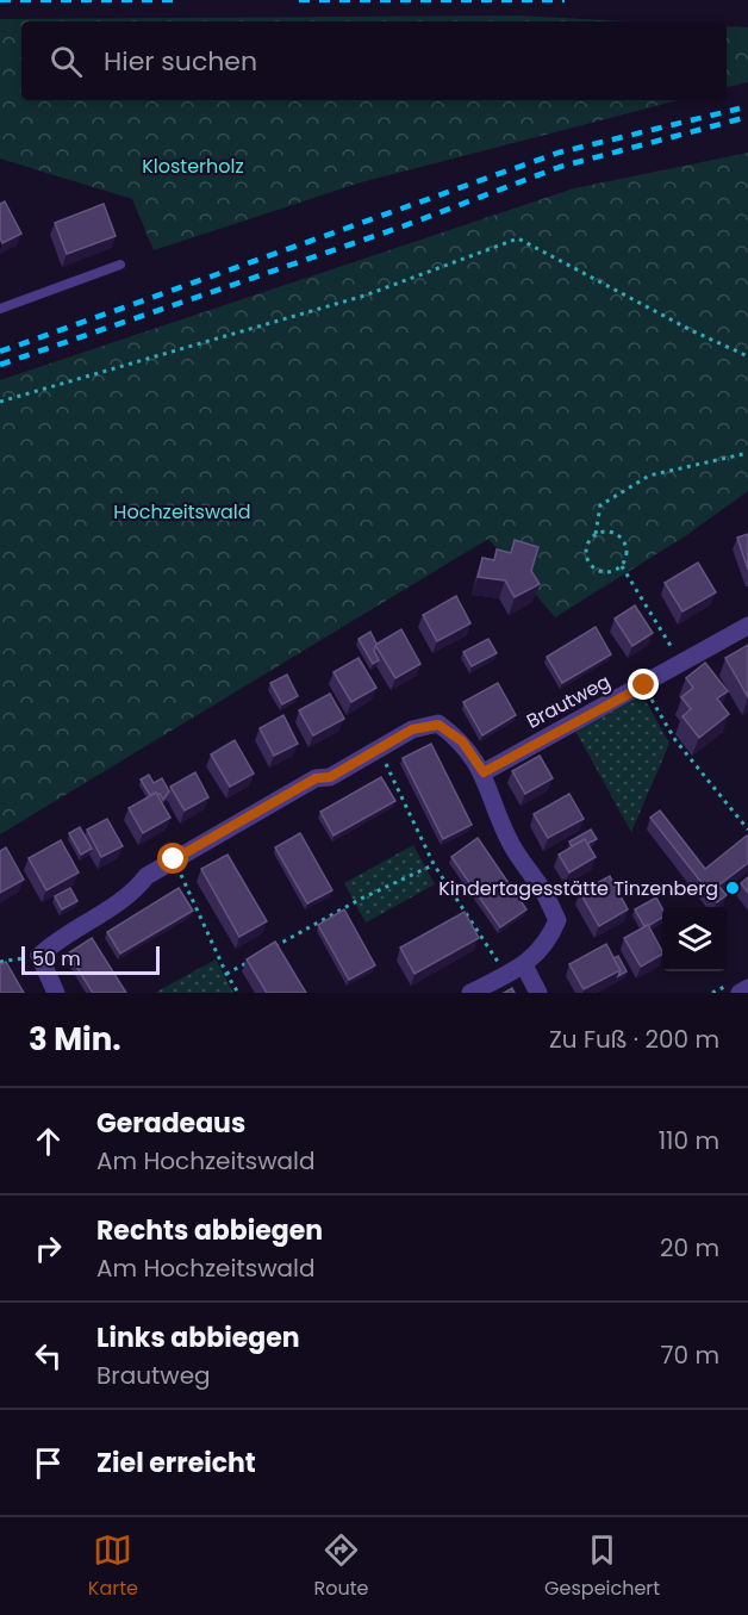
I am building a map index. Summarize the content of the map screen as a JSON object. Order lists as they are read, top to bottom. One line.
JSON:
{"streets":{"street":["Brautweg"]},"parks":["Klosterholz","Hochzeitswald"],"places":["Kindertagesstätte Tinzenberg"],"scale_bar":"50 m","page":{"search":"Hier suchen","scale":"50 m","heading":["3 Min.","Zu Fuß · 200 m"],"list":[["Geradeaus","Am Hochzeitswald","110 m"],["Rechts abbiegen","Am Hochzeitswald","20 m"],["Links abbiegen","Brautweg","70 m"],"Ziel erreicht"],"nav":["Karte","Route","Gespeichert"]}}
